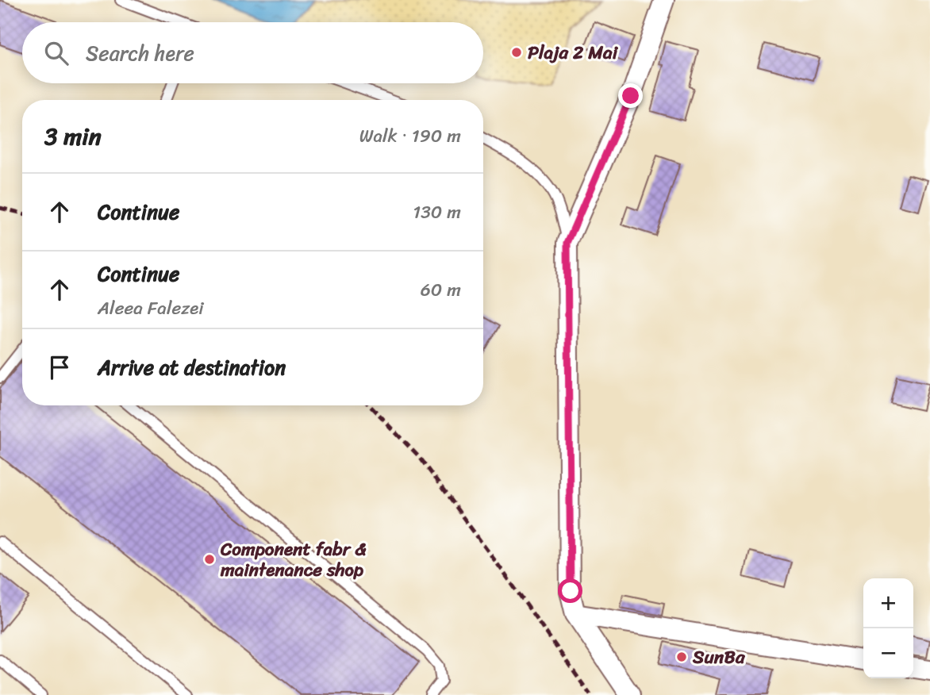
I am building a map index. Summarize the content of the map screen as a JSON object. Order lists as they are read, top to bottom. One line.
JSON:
{"places":["Plaja 2 Mai","Component fabr & maintenance shop","SunBa"],"page":{"search":"Search here","heading":["3 min","Walk · 190 m"],"list":[["Continue","130 m"],["Continue","Aleea Falezei","60 m"],"Arrive at destination"],"map_buttons":["+","−"]}}
